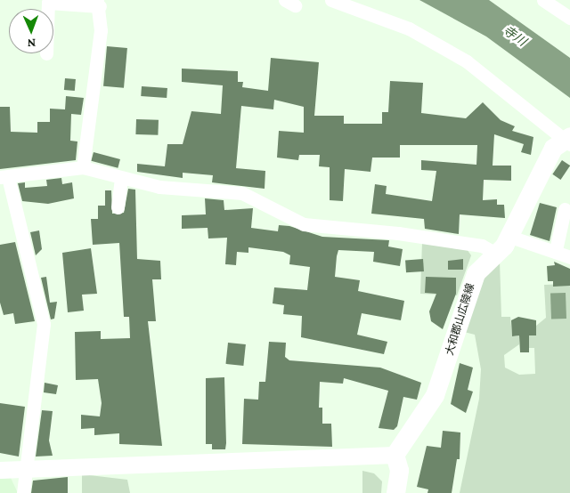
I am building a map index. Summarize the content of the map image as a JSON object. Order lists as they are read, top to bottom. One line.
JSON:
{"streets":{"main road":["大和郡山広陵線"]},"water":["寺川"],"north":"bottom"}
